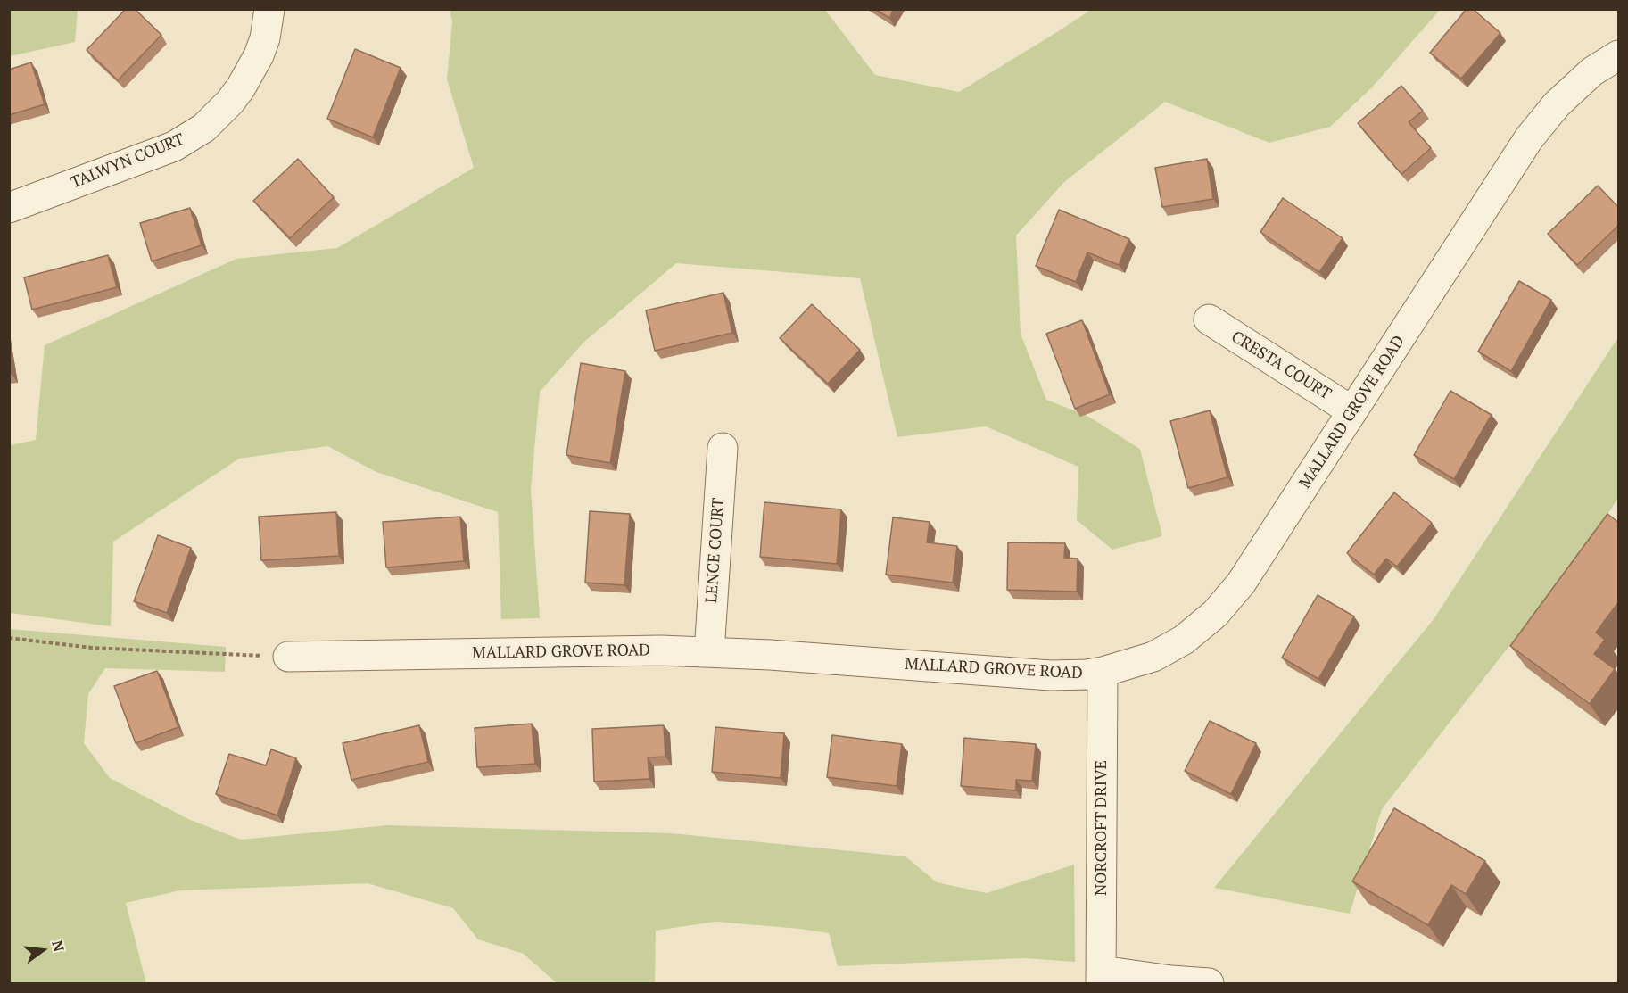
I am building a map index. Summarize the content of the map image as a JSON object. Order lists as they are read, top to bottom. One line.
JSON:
{"streets":{"street":["TALWYN COURT","CRESTA COURT","MALLARD GROVE ROAD","LENCE COURT","NORCROFT DRIVE"]},"crossings":[["CRESTA COURT","MALLARD GROVE ROAD"],["MALLARD GROVE ROAD","LENCE COURT"],["MALLARD GROVE ROAD","NORCROFT DRIVE"]],"north":"right"}
